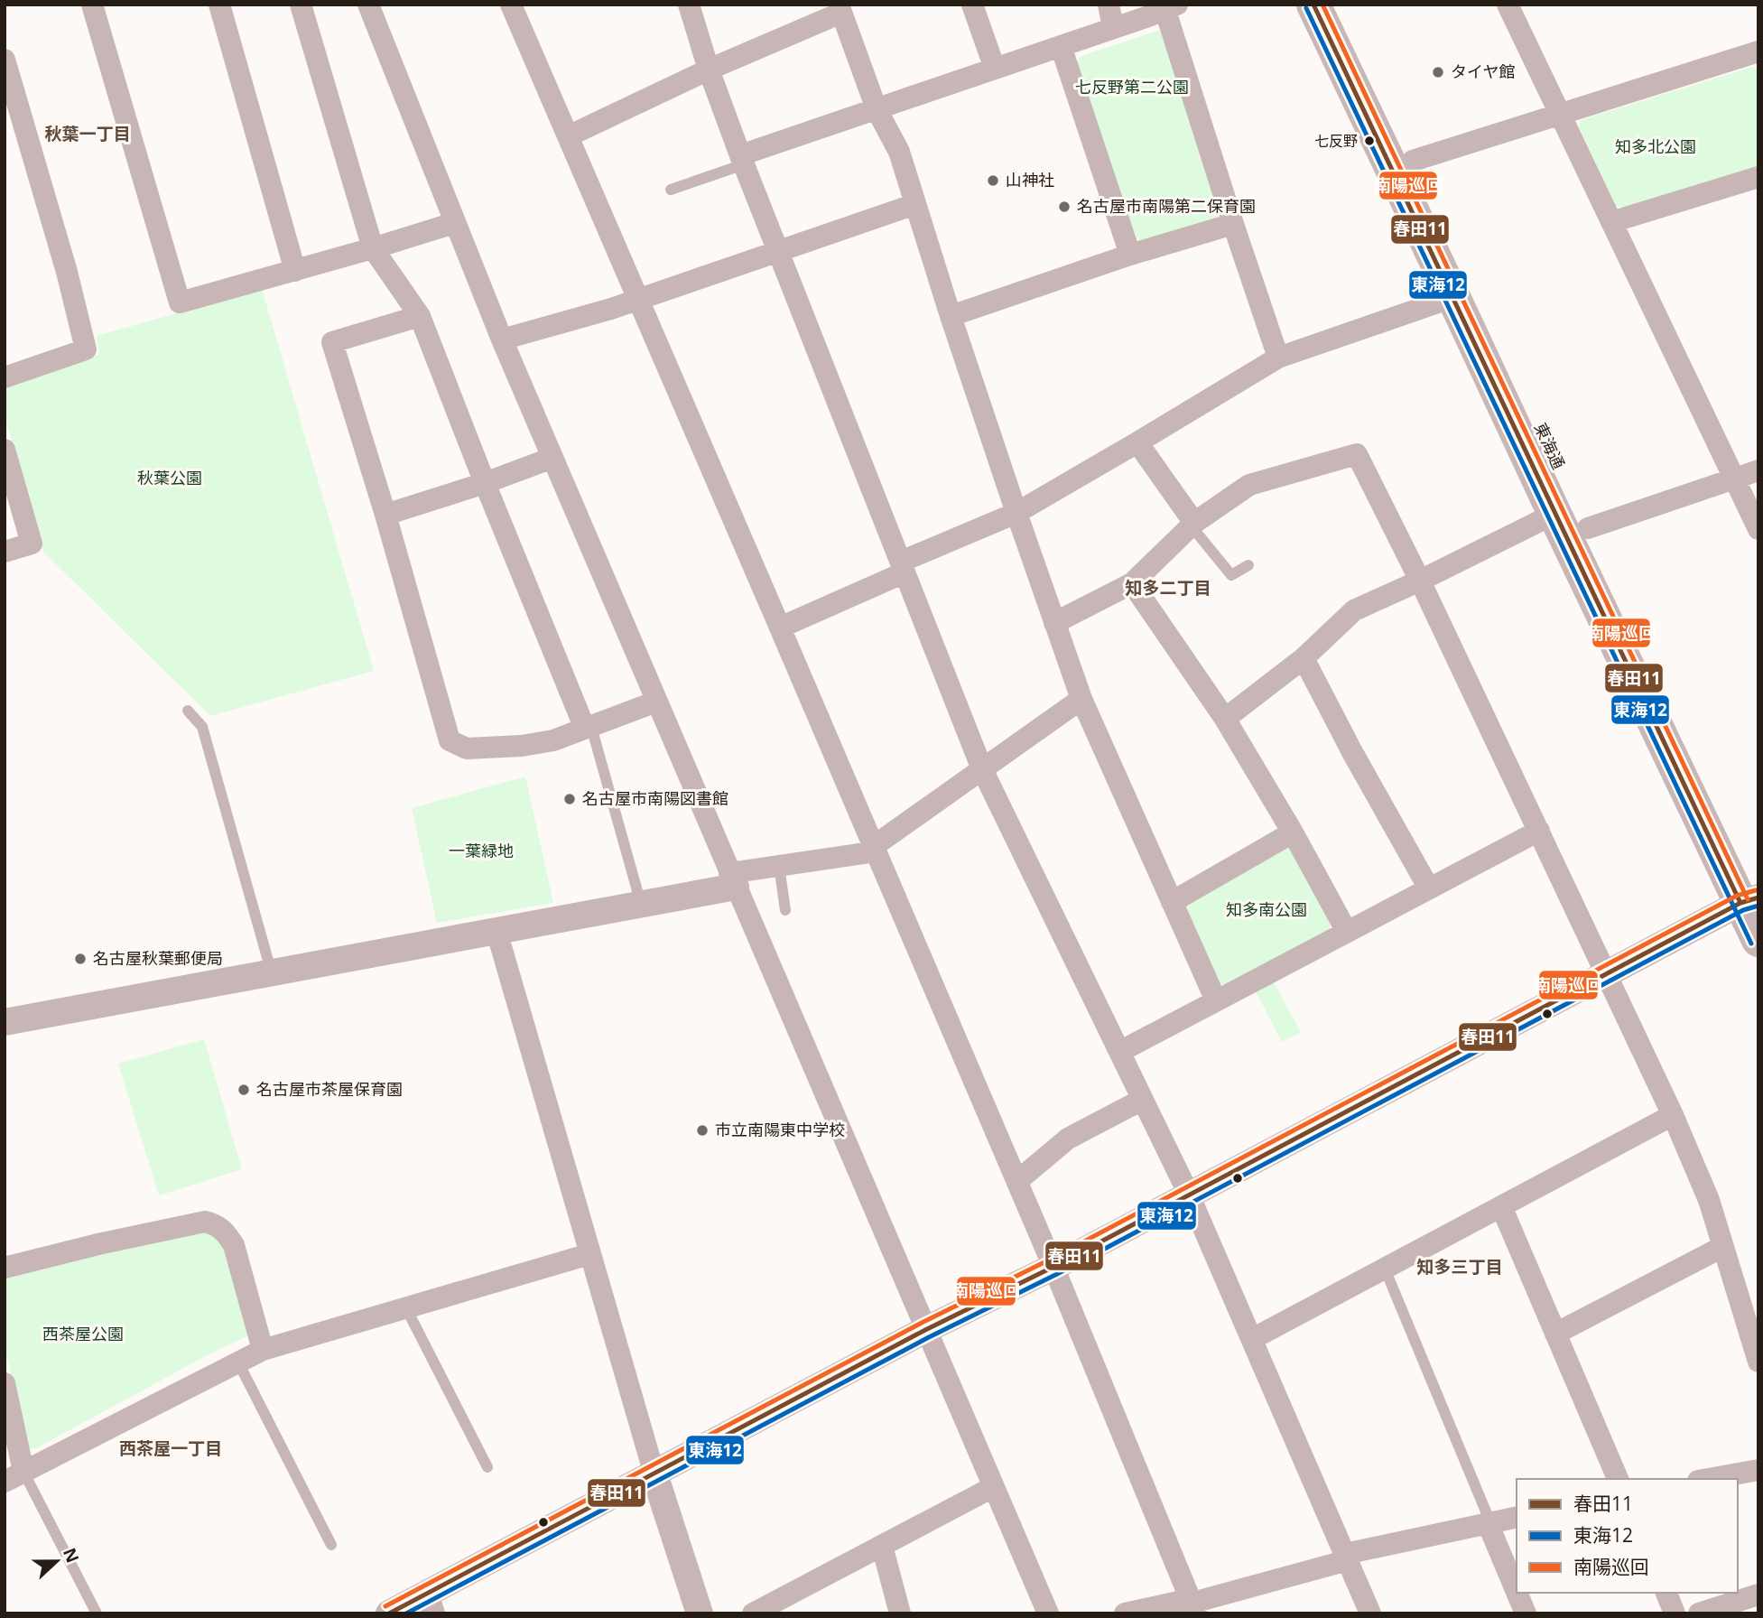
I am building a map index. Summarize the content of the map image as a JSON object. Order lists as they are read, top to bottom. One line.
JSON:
{"streets":{"main road":["東海通"]},"districts":["秋葉一丁目","知多二丁目","知多三丁目","西茶屋一丁目"],"parks":["七反野第二公園","知多北公園","秋葉公園","一葉緑地","知多南公園","西茶屋公園"],"places":["タイヤ館","七反野","山神社","名古屋市南陽第二保育園","名古屋市南陽図書館","名古屋秋葉郵便局","名古屋市茶屋保育園","市立南陽東中学校"],"lines":["transit line 春田11","transit line 南陽巡回","transit line 東海12"],"legend":["春田11","東海12","南陽巡回"],"north":"right"}
